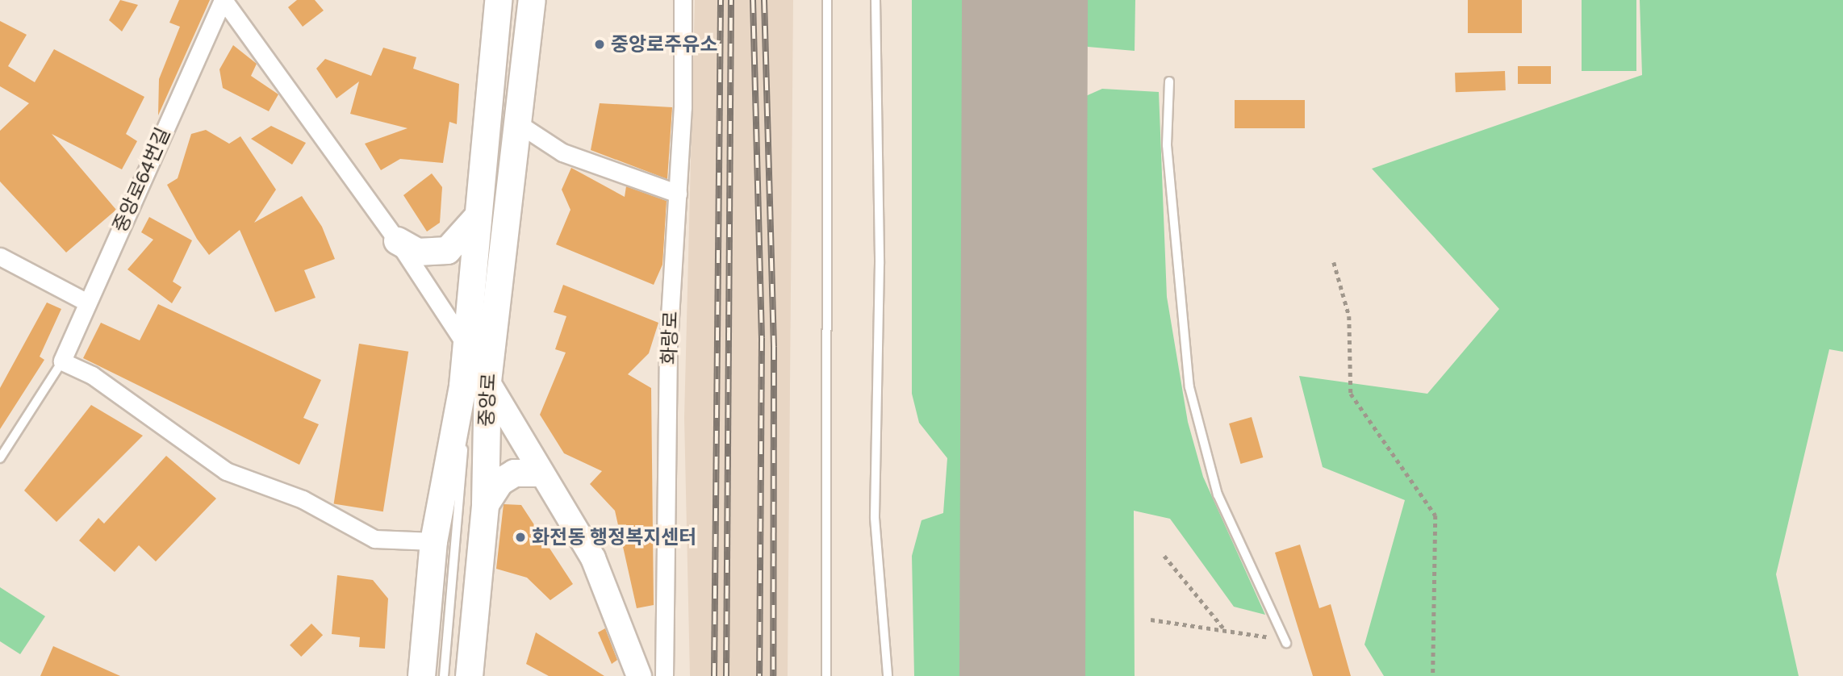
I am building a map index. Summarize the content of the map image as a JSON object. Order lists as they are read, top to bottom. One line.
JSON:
{"streets":{"main road":["중앙로"],"street":["중앙로64번길","화랑로"]},"places":["중앙로주유소","화전동 행정복지센터"]}
